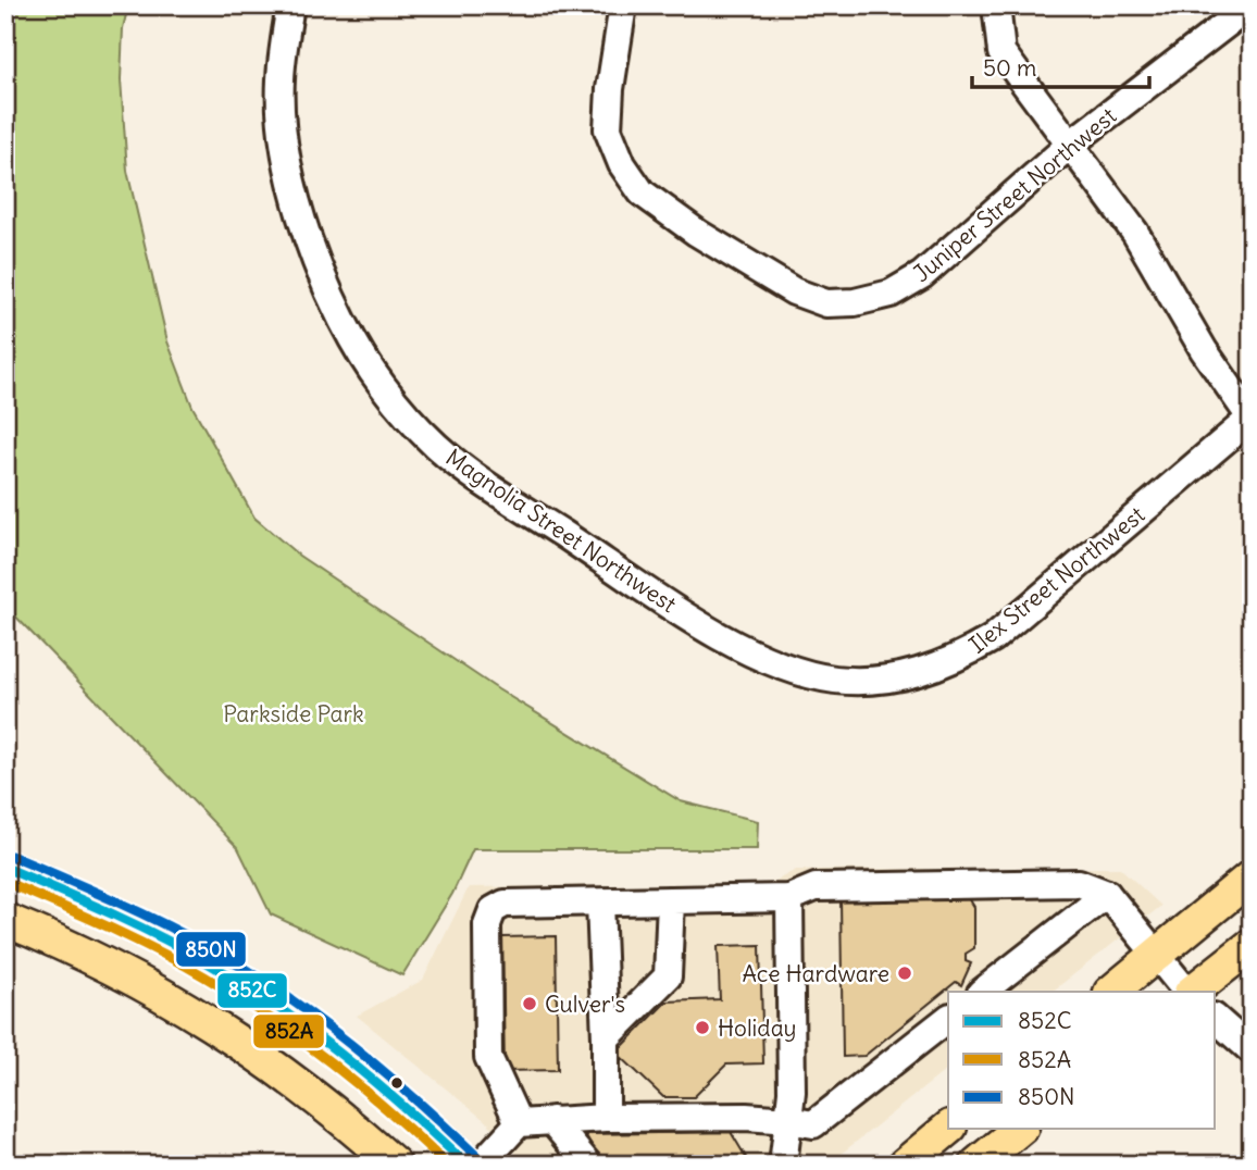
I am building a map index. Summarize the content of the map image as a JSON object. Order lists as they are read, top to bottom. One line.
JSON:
{"streets":{"street":["Juniper Street Northwest","Magnolia Street Northwest","Ilex Street Northwest"]},"crossings":[["Magnolia Street Northwest","Ilex Street Northwest"]],"parks":["Parkside Park"],"places":["Ace Hardware","Culver's","Holiday"],"lines":["transit line 850N","transit line 852C","transit line 852A"],"legend":["852C","852A","850N"],"scale_bar":"50 m"}
